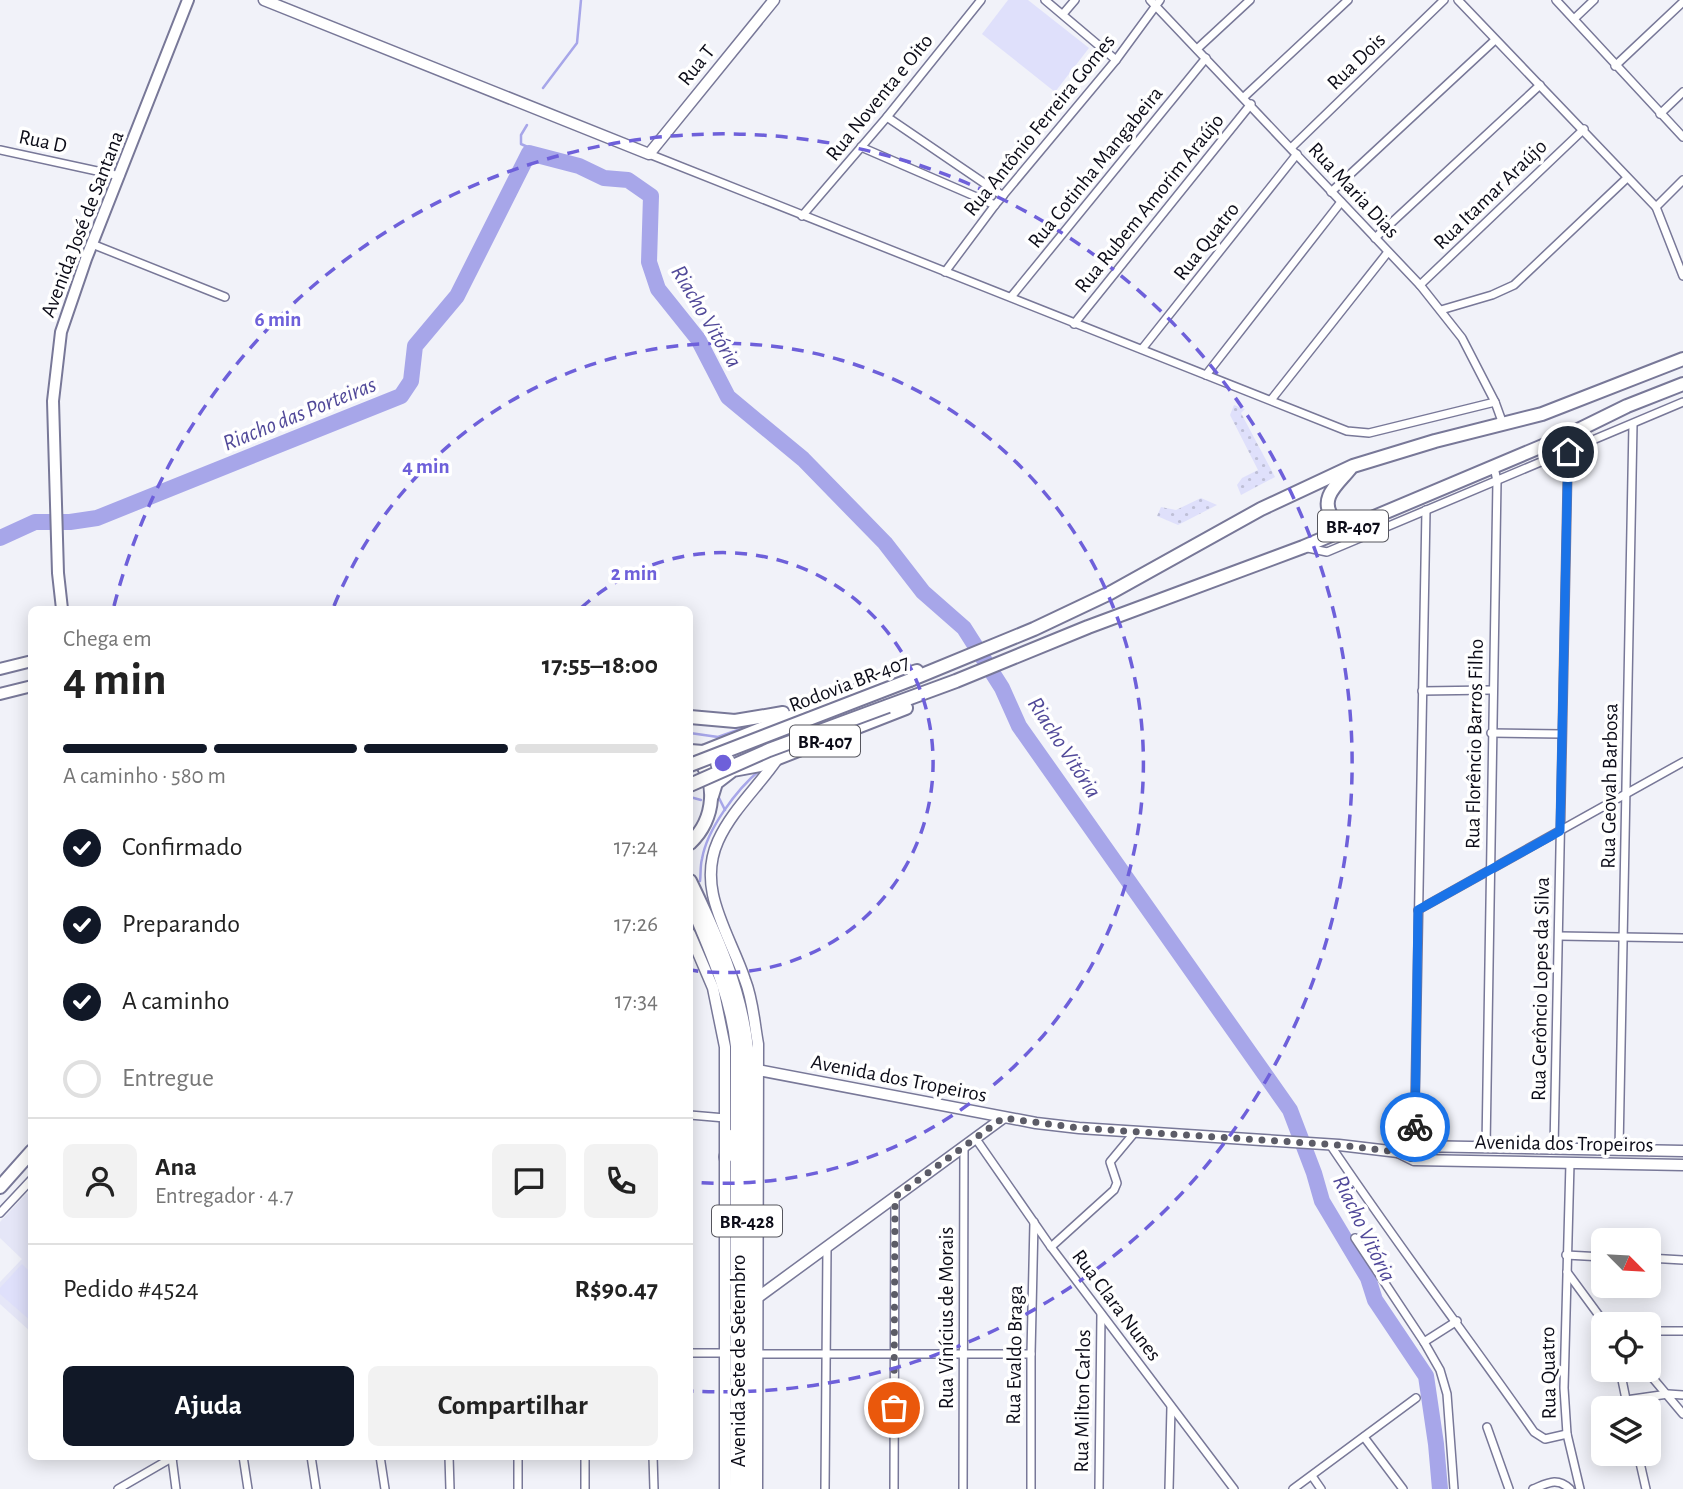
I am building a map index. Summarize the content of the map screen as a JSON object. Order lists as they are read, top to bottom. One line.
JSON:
{"streets":{"highway":["BR-407","Rodovia BR-407","BR-428","Avenida Sete de Setembro"],"main road":["Rua T","Avenida José de Santana","Avenida dos Tropeiros"],"street":["Rua Dois","Rua Noventa e Oito","Rua Antônio Ferreira Gomes","Rua D","Rua Cotinha Mangabeira","Rua Maria Dias","Rua Itamar Araújo","Rua Rubem Amorim Araújo","Rua Quatro","Rua Florêncio Barros Filho","Rua Geovah Barbosa","Rua Gerôncio Lopes da Silva","Rua Clara Nunes","Rua Vinícius de Morais","Rua Evaldo Braga","Rua Milton Carlos"]},"crossings":[["Rua Dois","Rua Maria Dias"],["Rua Dois","Rua Quatro"],["Rua Antônio Ferreira Gomes","Rua Maria Dias"],["Rua D","Avenida José de Santana"],["Rua Cotinha Mangabeira","Rua Maria Dias"],["Rua Maria Dias","Rua Itamar Araújo"],["Rua Maria Dias","Rua Rubem Amorim Araújo"],["Rua Maria Dias","Rua Quatro"],["Rua Maria Dias","BR-407"],["Rua Quatro","Avenida dos Tropeiros"],["BR-407","Rodovia BR-407"],["BR-407","Rua Florêncio Barros Filho"],["BR-407","Avenida Sete de Setembro"],["Rua Florêncio Barros Filho","Avenida dos Tropeiros"],["Rua Geovah Barbosa","Avenida dos Tropeiros"],["Rua Gerôncio Lopes da Silva","Avenida dos Tropeiros"],["Avenida dos Tropeiros","Avenida Sete de Setembro"],["Rua Clara Nunes","Rua Evaldo Braga"],["Rua Clara Nunes","Rua Milton Carlos"]],"water":["Riacho Vitória","Riacho das Porteiras"],"north":"bottom right","page":{"heading":["4 min","Chega em","17:55–18:00"],"panel":["Ana","Entregador · 4.7","Pedido #4524","R$90.47"],"bar":"A caminho · 580 m","list":[["Confirmado","17:24"],["Preparando","17:26"],["A caminho","17:34"],"Entregue"],"buttons":["Ajuda","Compartilhar"]},"rings":["6 min","4 min","2 min"]}
